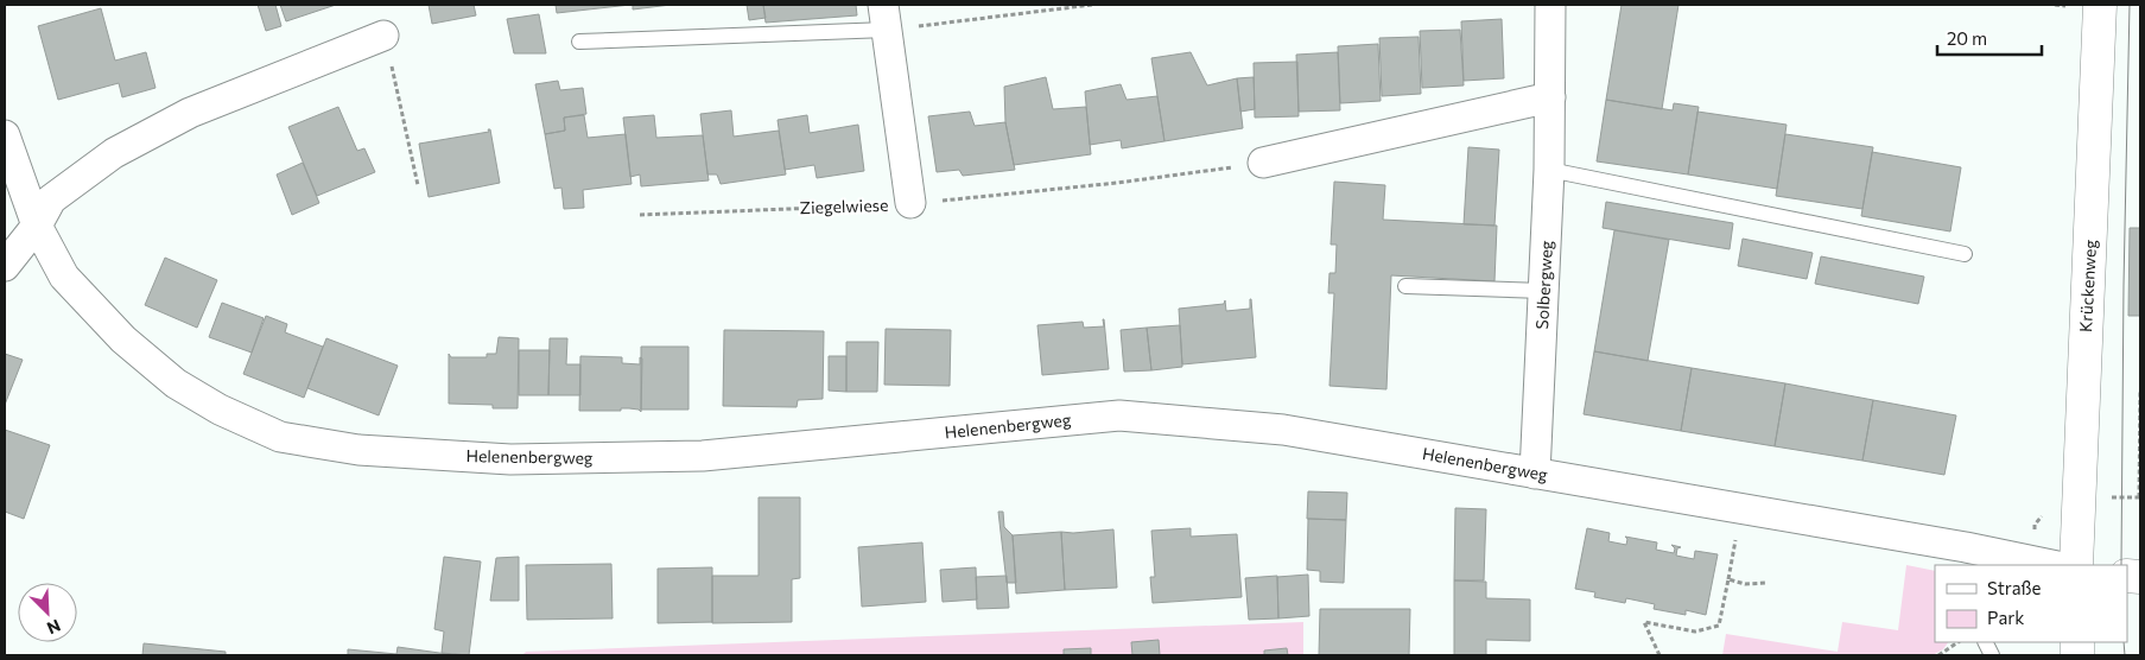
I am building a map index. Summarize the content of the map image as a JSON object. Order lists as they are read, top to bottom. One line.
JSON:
{"streets":{"main road":["Krückenweg"],"street":["Ziegelwiese","Solbergweg","Helenenbergweg"]},"crossings":[["Solbergweg","Helenenbergweg"]],"legend":["Straße","Park"],"scale_bar":"20 m","north":"bottom right"}
